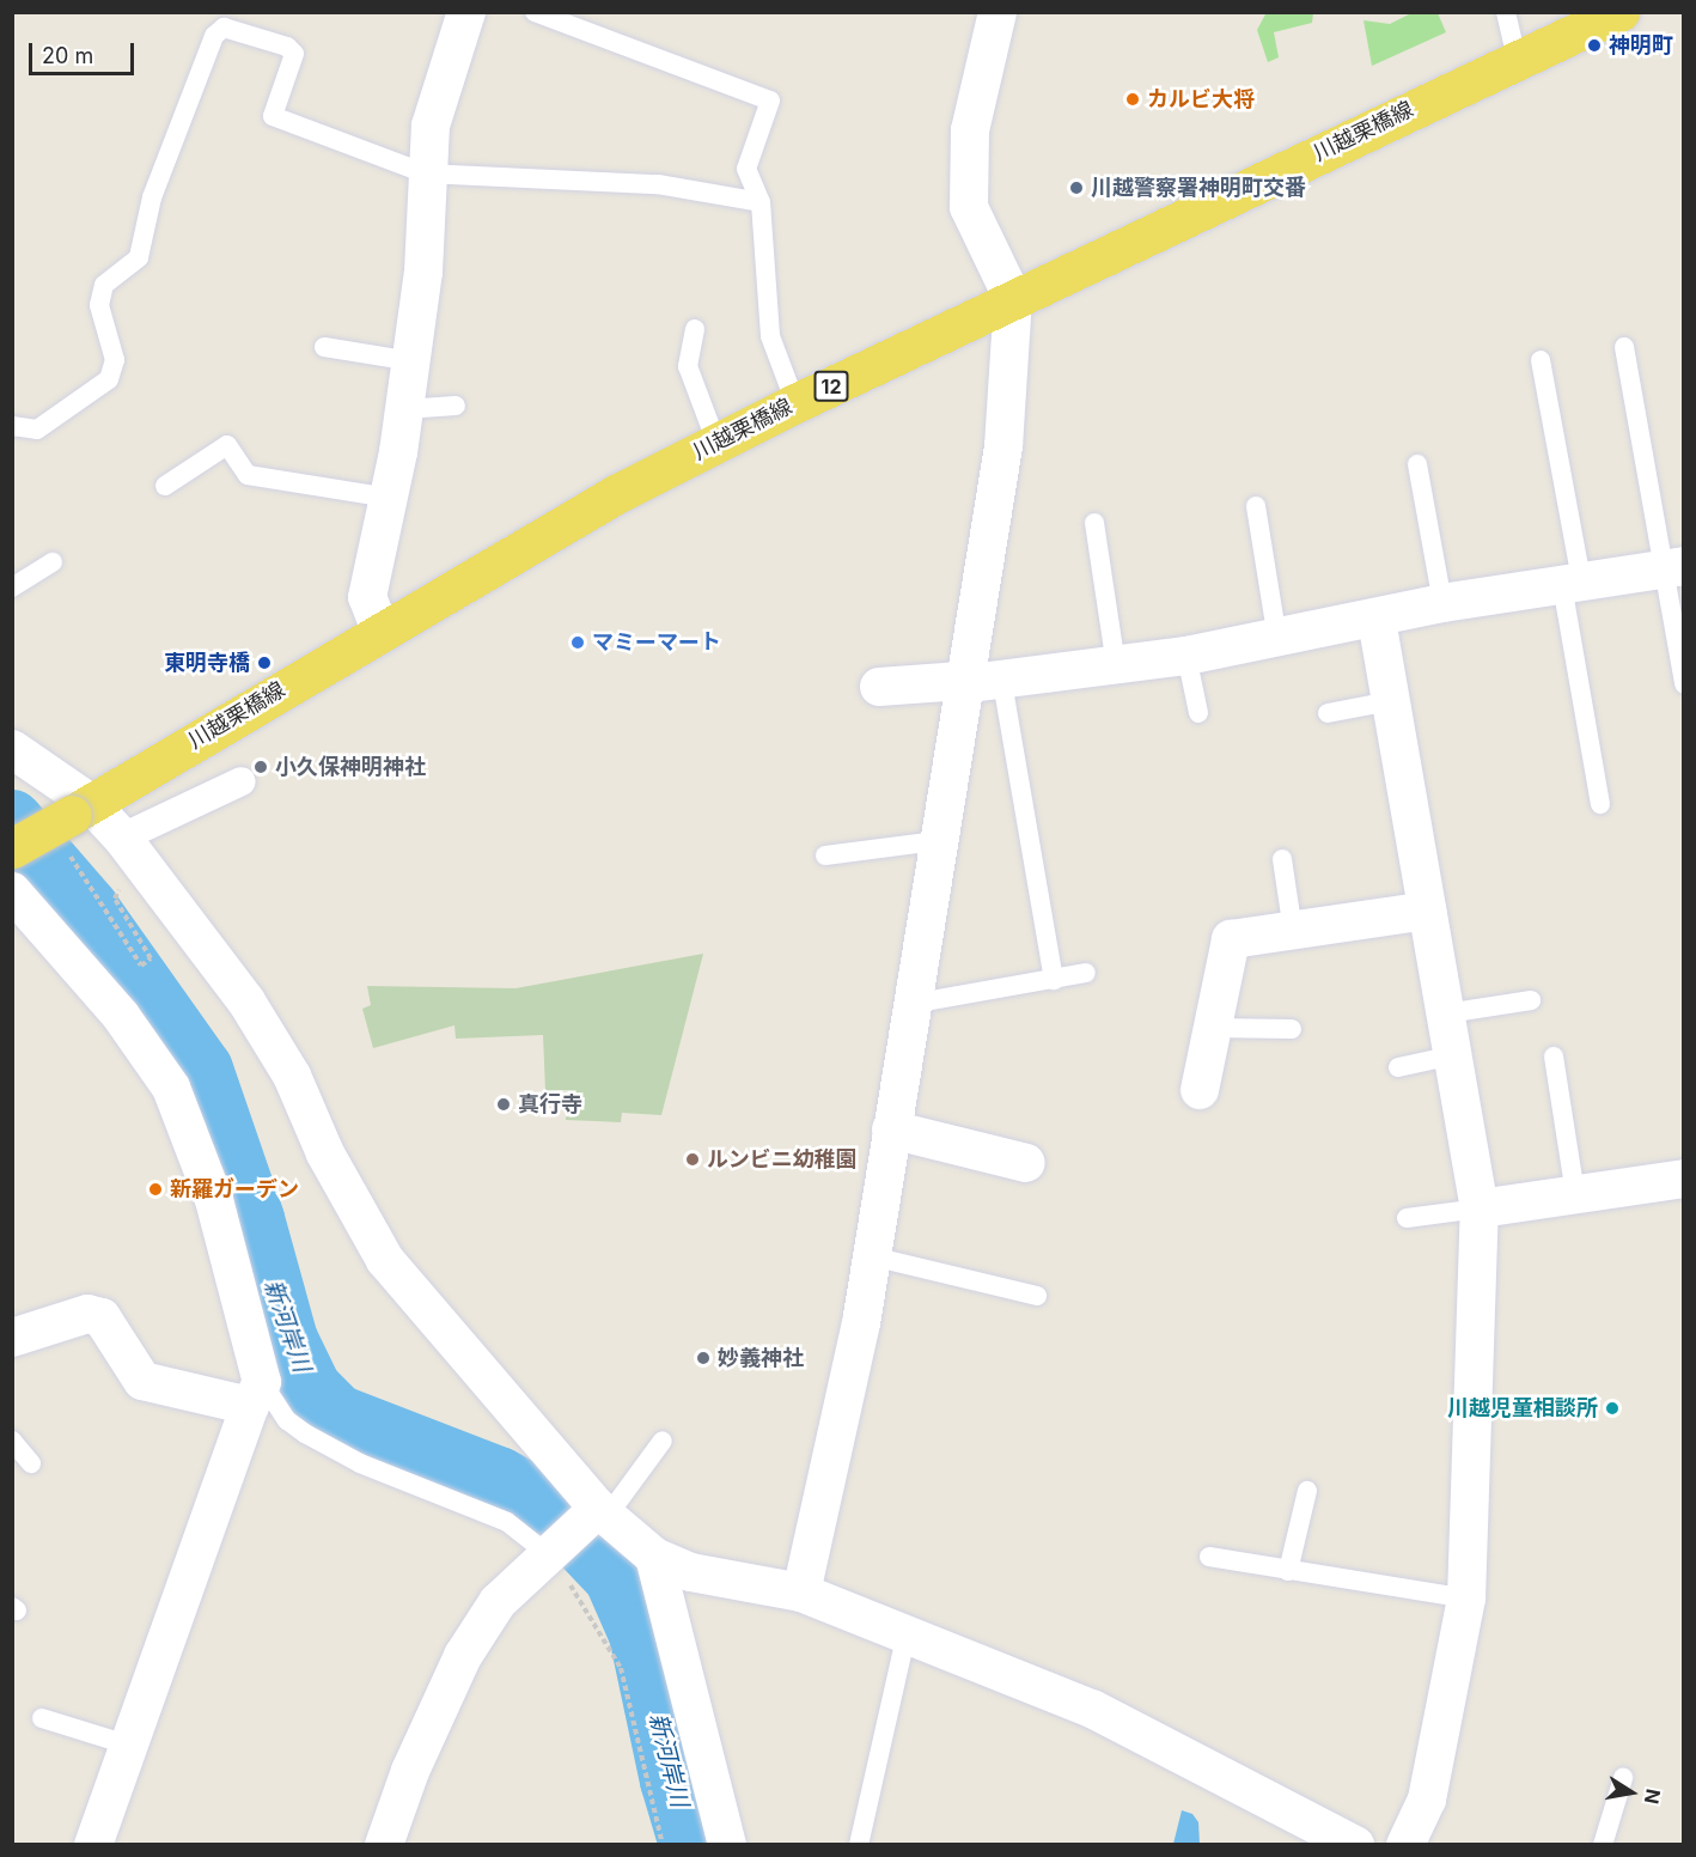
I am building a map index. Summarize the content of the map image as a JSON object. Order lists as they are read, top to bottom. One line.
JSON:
{"streets":{"main road":["川越栗橋線","12"]},"water":["新河岸川"],"places":["神明町","カルビ大将","川越警察署神明町交番","マミーマート","東明寺橋","小久保神明神社","真行寺","ルンビニ幼稚園","新羅ガーデン","妙義神社","川越児童相談所"],"scale_bar":"20 m","north":"right"}
